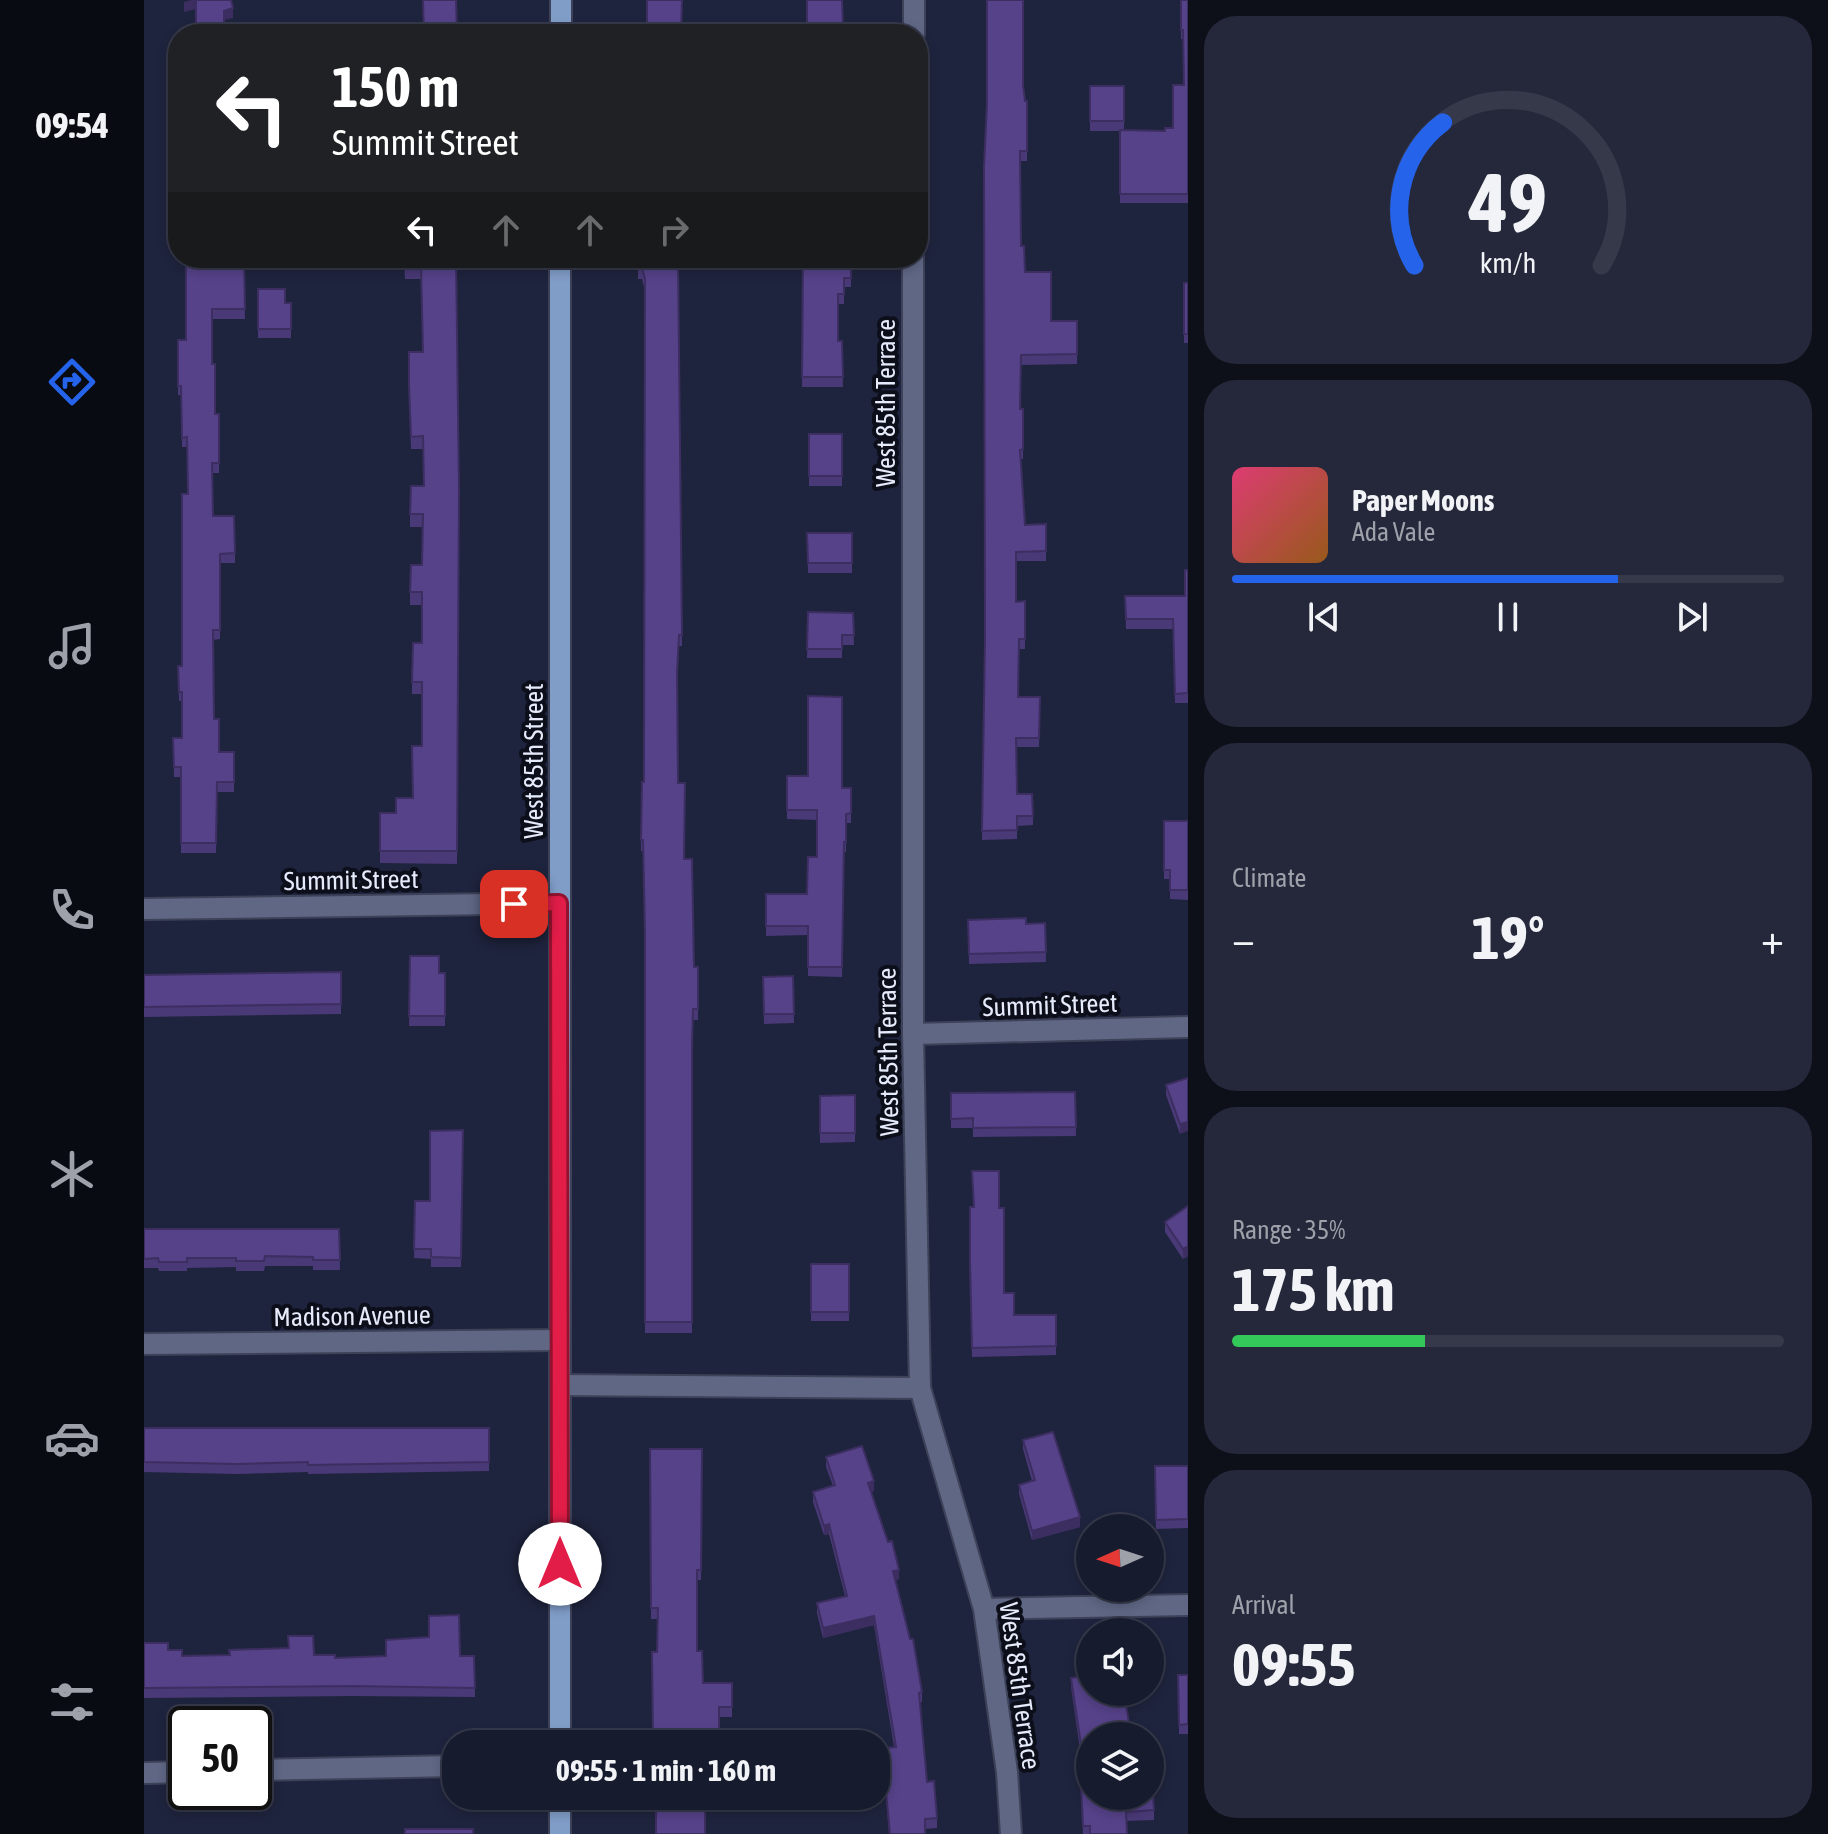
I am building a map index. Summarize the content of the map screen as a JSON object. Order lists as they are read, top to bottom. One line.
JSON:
{"streets":{"main road":["West 85th Street"],"street":["West 85th Terrace","Summit Street","Madison Avenue"]},"crossings":[["West 85th Terrace","Summit Street"],["West 85th Street","Summit Street"],["West 85th Street","Madison Avenue"]],"north":"left","page":{"tabs":"09:54","turn":["150 m","Summit Street"],"song":["Paper Moons","Ada Vale"],"tile":["Climate",["Range · 35%","175 km"],["Arrival","09:55"]],"heat":["−","19°","+"],"limit":"50","trip":"09:55 · 1 min · 160 m","gauge":["49","km/h"]}}
